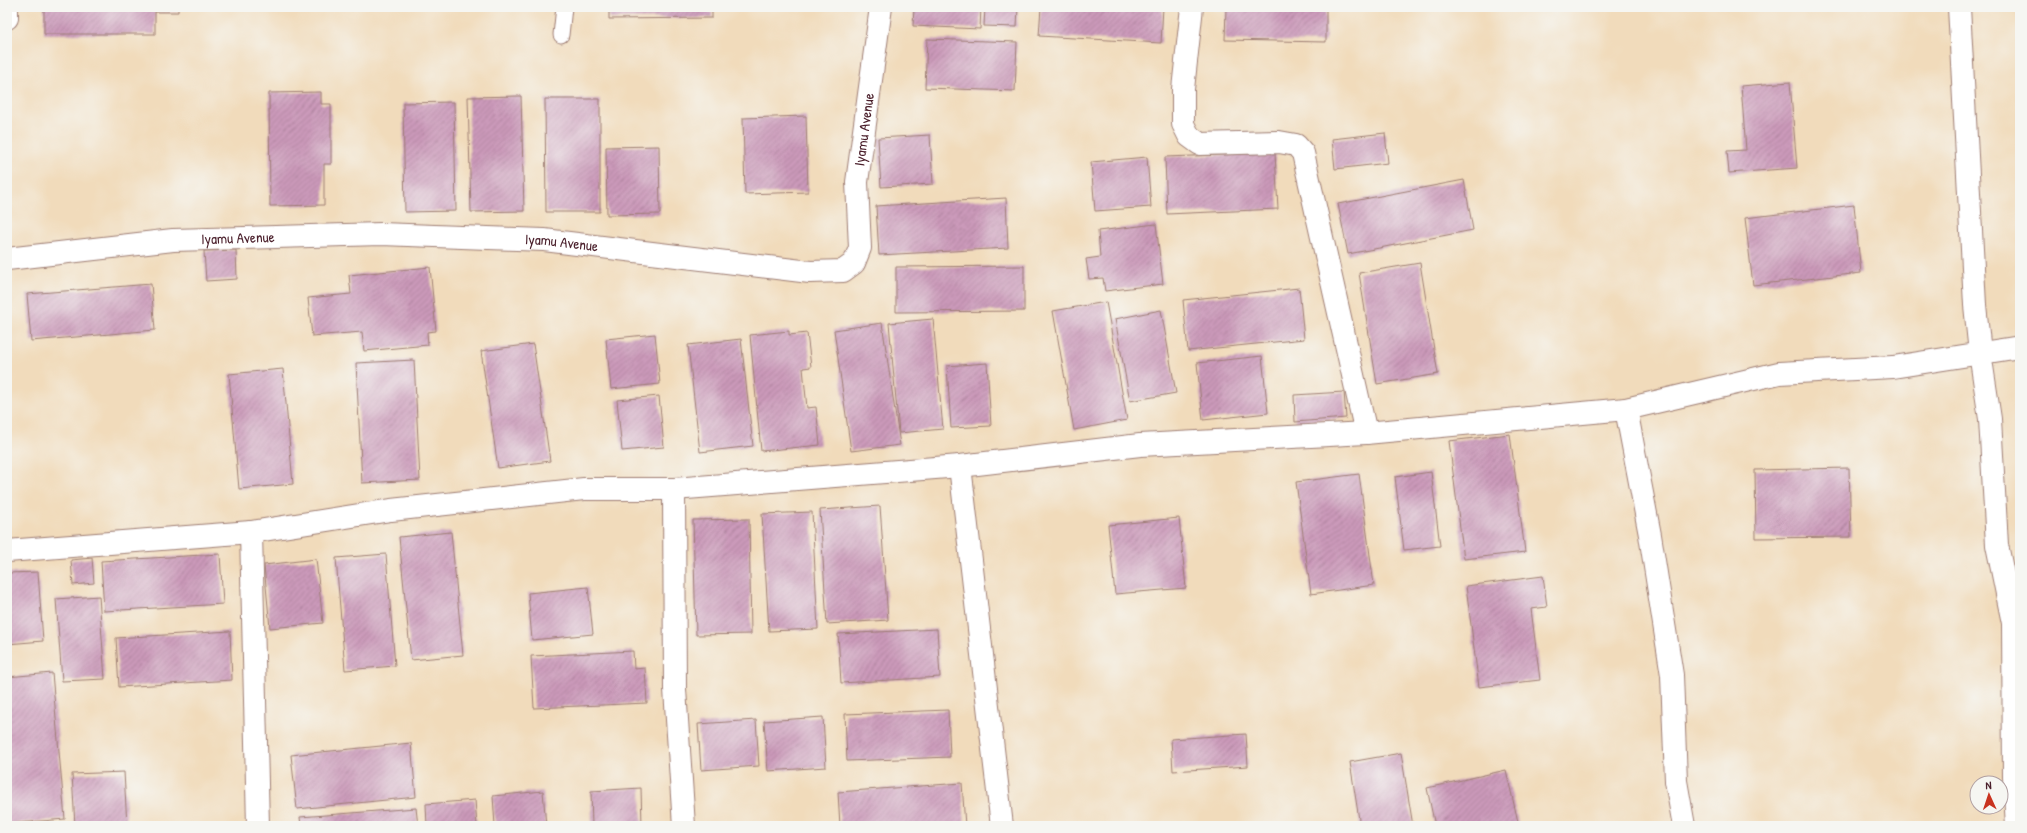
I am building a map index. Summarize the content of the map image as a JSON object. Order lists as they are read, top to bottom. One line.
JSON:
{"streets":{"street":["Iyamu Avenue"]},"north":"top"}
